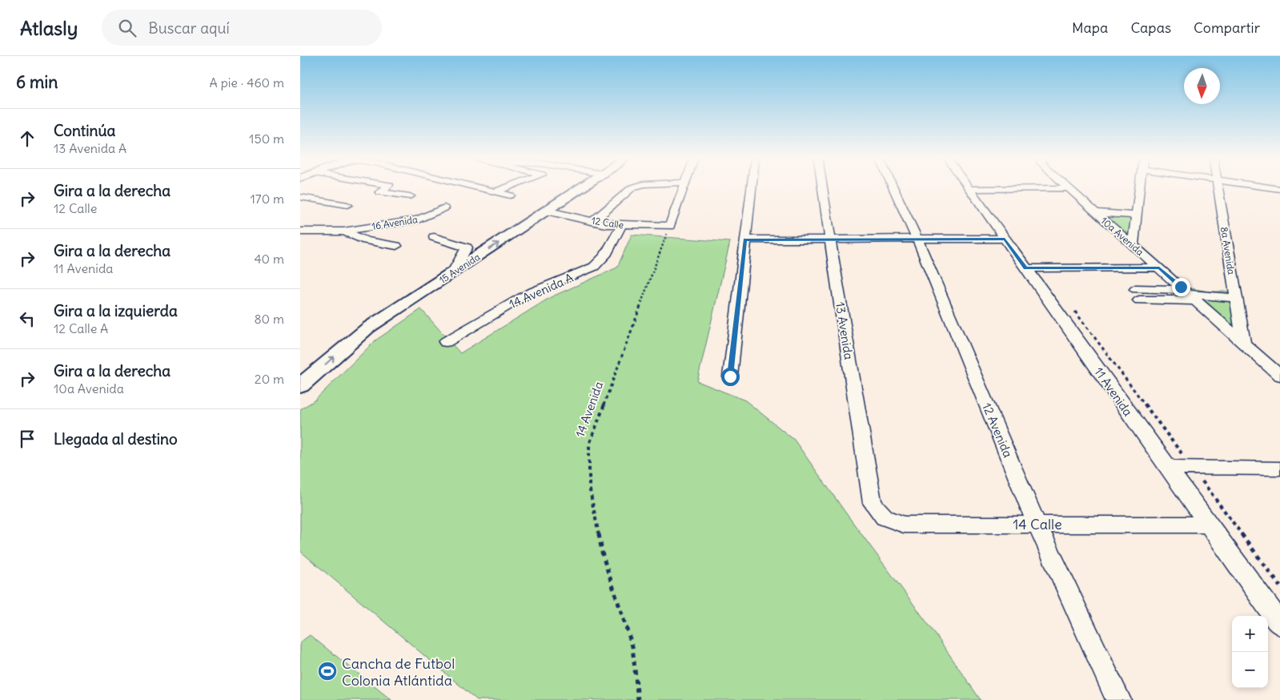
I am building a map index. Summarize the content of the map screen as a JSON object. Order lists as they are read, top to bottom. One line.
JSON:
{"streets":{"main road":["15 Avenida"],"street":["16 Avenida","12 Calle","10a Avenida","8a Avenida","14 Avenida A","13 Avenida","11 Avenida","12 Avenida","14 Calle"],"path":["14 Avenida"]},"crossings":[["12 Calle","15 Avenida"],["12 Calle","14 Avenida A"],["12 Calle","14 Avenida"],["10a Avenida","8a Avenida"],["13 Avenida","14 Calle"],["11 Avenida","14 Calle"],["12 Avenida","14 Calle"]],"one_way":["15 Avenida"],"places":{"sports":["Cancha de Futbol Colonia Atlántida"]},"north":"bottom","page":{"header":"Atlasly","search":"Buscar aquí","nav":["Mapa","Capas","Compartir"],"heading":["6 min","A pie · 460 m"],"list":[["Continúa","13 Avenida A","150 m"],["Gira a la derecha","12 Calle","170 m"],["Gira a la derecha","11 Avenida","40 m"],["Gira a la izquierda","12 Calle A","80 m"],["Gira a la derecha","10a Avenida","20 m"],"Llegada al destino"],"map_buttons":["+","−"]}}
